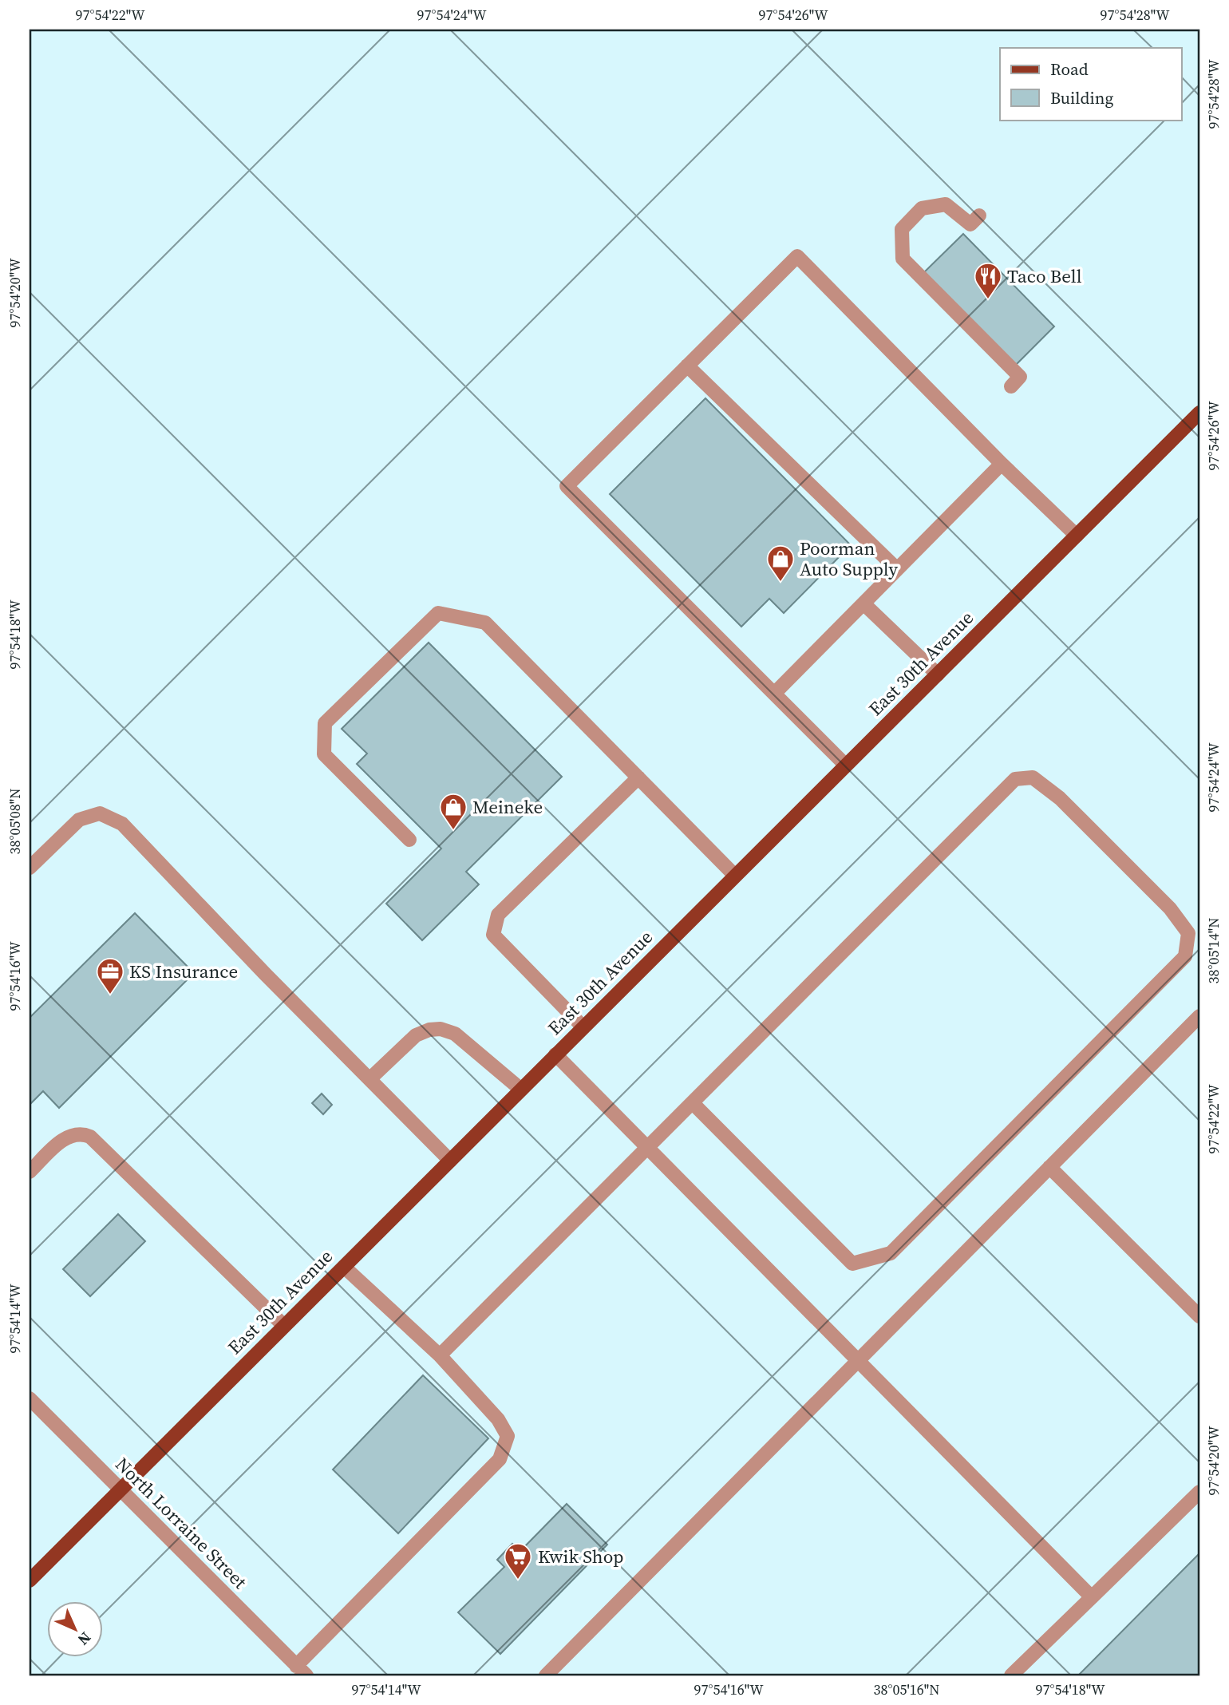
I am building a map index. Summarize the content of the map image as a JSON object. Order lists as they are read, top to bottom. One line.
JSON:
{"streets":{"main road":["East 30th Avenue"],"street":["North Lorraine Street"]},"crossings":[["East 30th Avenue","North Lorraine Street"]],"places":{"restaurant":["Taco Bell"],"shop":["Poorman Auto Supply","Meineke"],"office":["KS Insurance"],"supermarket":["Kwik Shop"]},"legend":["Road","Building"],"north":"bottom right","coordinates":["97°54'22\"W","97°54'24\"W","97°54'26\"W","97°54'28\"W","97°54'20\"W","97°54'18\"W","38°05'08\"N","38°05'14\"N","97°54'16\"W","97°54'14\"W","38°05'16\"N"]}
